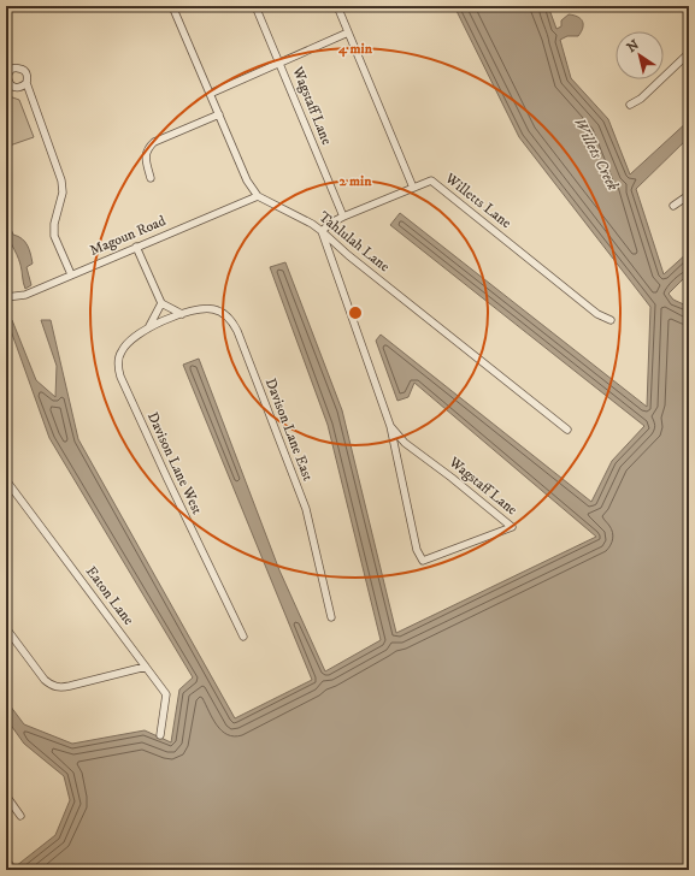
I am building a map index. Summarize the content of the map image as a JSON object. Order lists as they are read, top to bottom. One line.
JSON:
{"streets":{"street":["Wagstaff Lane","Willetts Lane","Magoun Road","Tahlulah Lane","Davison Lane East","Davison Lane West","Eaton Lane"]},"crossings":[["Wagstaff Lane","Tahlulah Lane"],["Magoun Road","Tahlulah Lane"],["Davison Lane East","Davison Lane West"]],"water":["Willets Creek"],"north":"top left","rings":["4 min","2 min"]}
